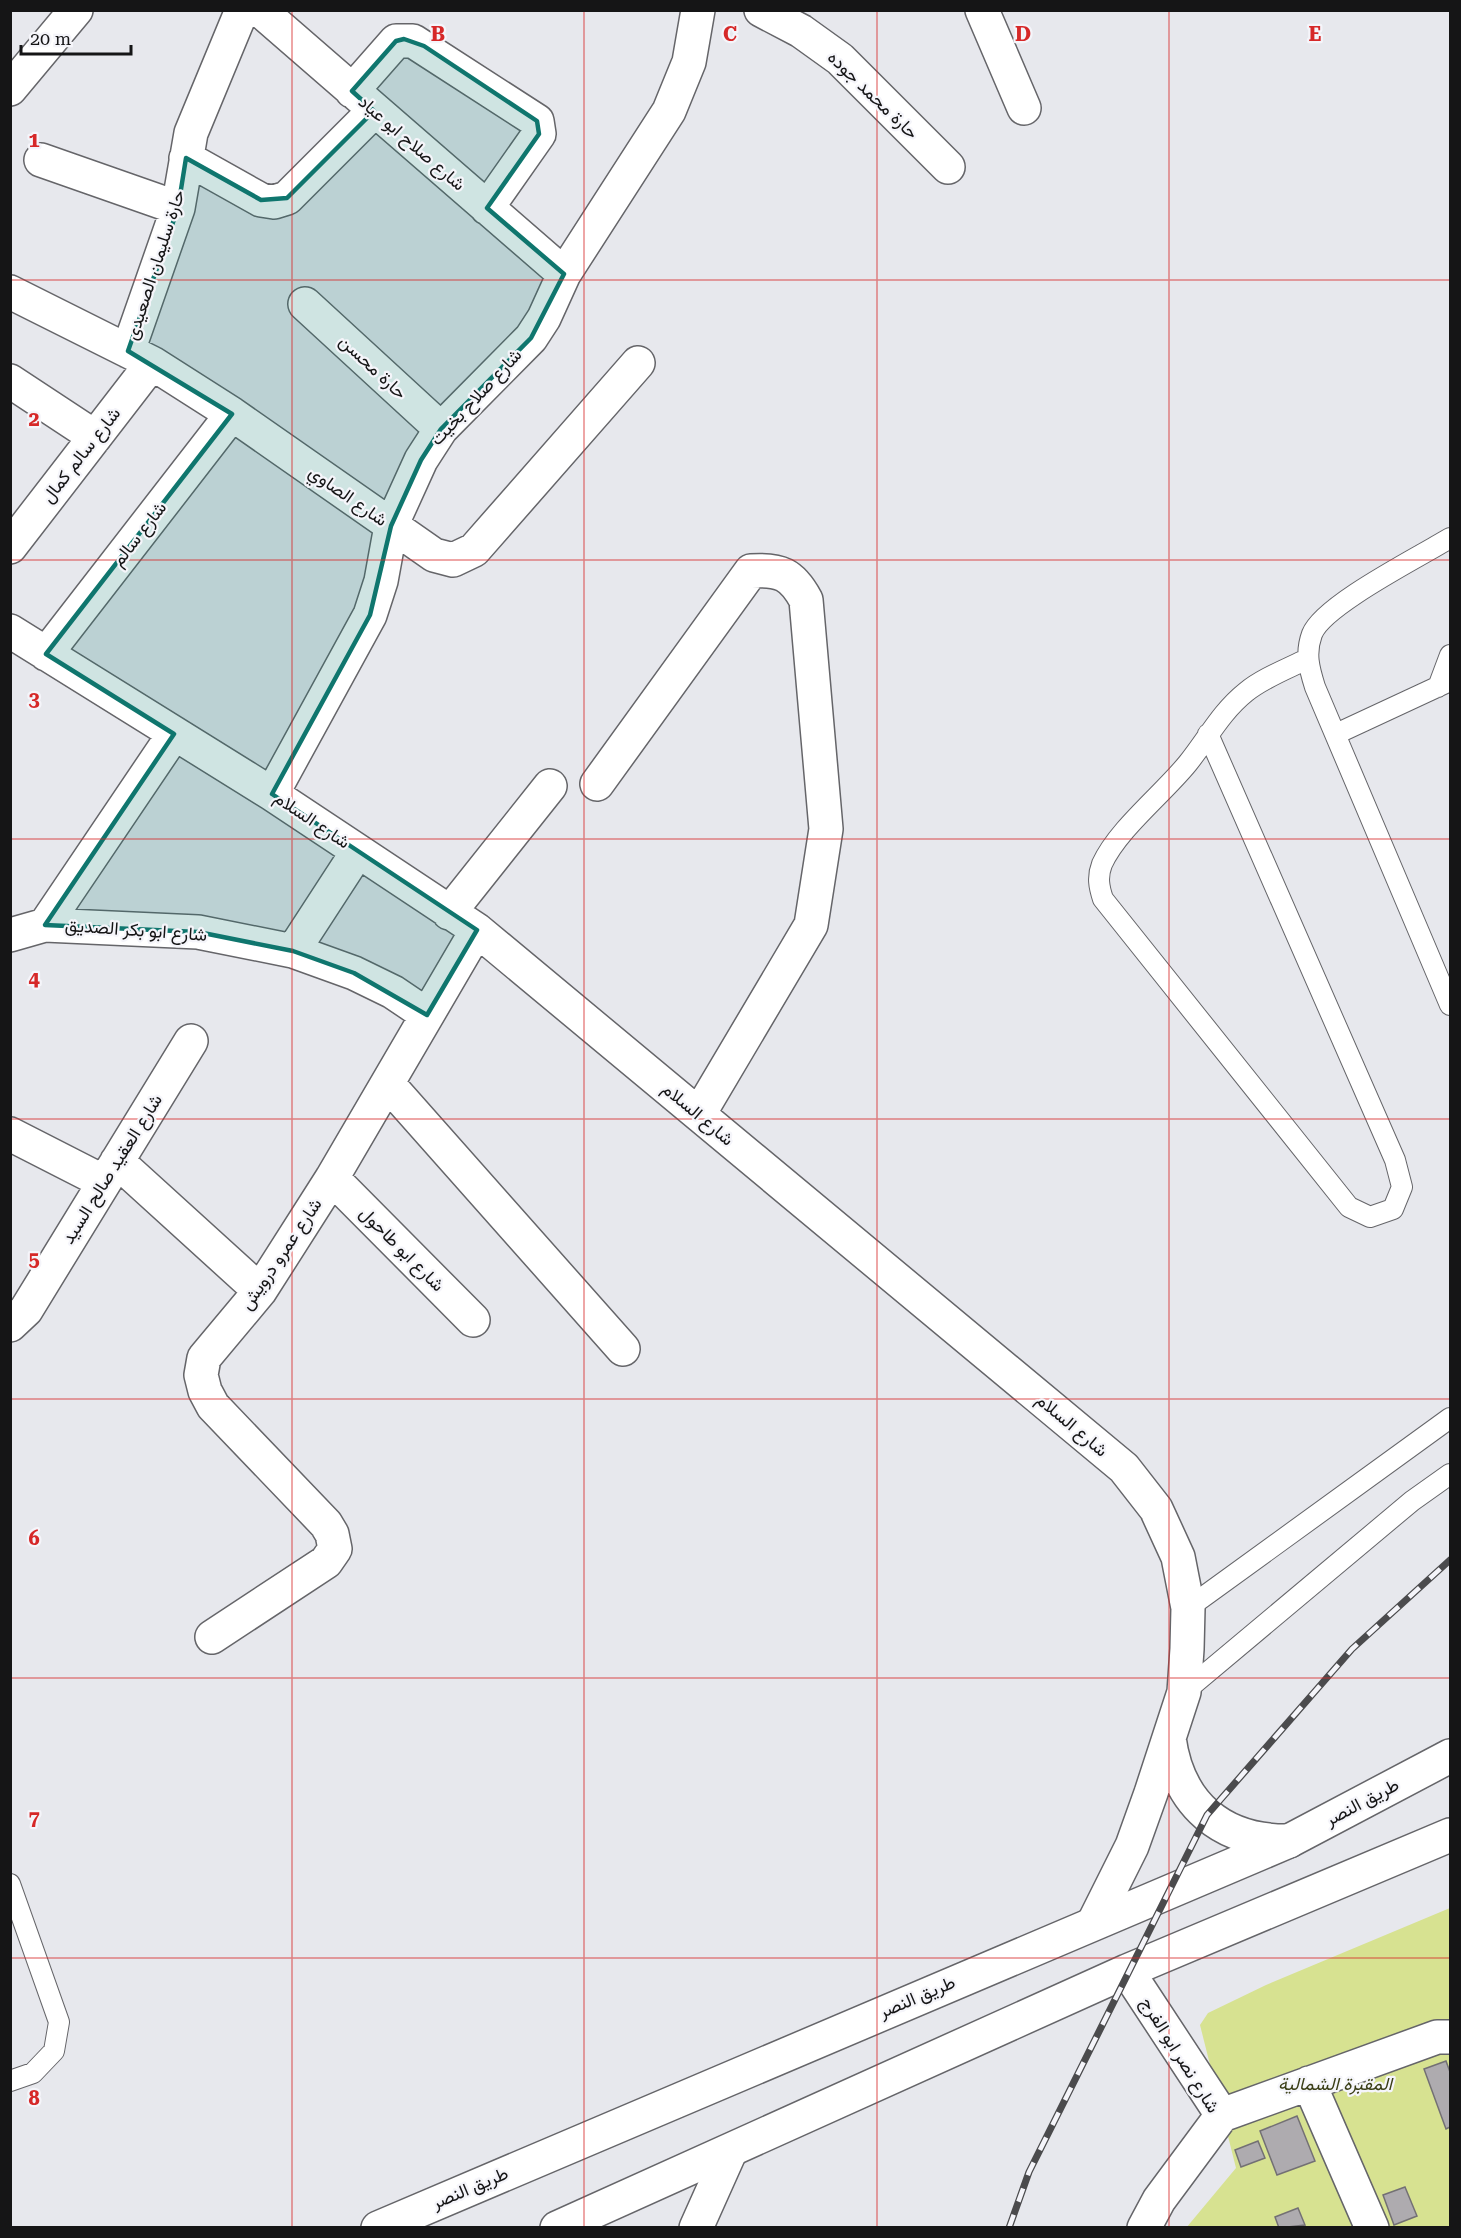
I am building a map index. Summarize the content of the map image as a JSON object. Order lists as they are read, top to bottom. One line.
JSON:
{"streets":{"main road":["حارة محمد جوده","شارع صلاح ابو عياد","حارة سليمان الصعيدى","حارة محسن","شارع صلاح بخيت","شارع سالم كمال","شارع الصاوي","شارع سالم","شارع السلام","شارع ابو بكر الصديق","شارع العقيد صالح السيد","شارع ابو طاحول","شارع عمرو درويش","طريق النصر","شارع نصر ابو الفرج"]},"crossings":[["شارع صلاح ابو عياد","شارع صلاح بخيت"],["حارة سليمان الصعيدى","شارع سالم كمال"],["حارة سليمان الصعيدى","شارع الصاوي"],["حارة محسن","شارع صلاح بخيت"],["شارع صلاح بخيت","شارع الصاوي"],["شارع صلاح بخيت","شارع السلام"],["شارع سالم كمال","شارع الصاوي"],["شارع الصاوي","شارع سالم"],["شارع سالم","شارع السلام"],["شارع السلام","شارع عمرو درويش"],["شارع السلام","طريق النصر"],["شارع ابو بكر الصديق","شارع عمرو درويش"],["شارع ابو طاحول","شارع عمرو درويش"]],"parks":["المقبرة الشمالية"],"scale_bar":"20 m","grid":{"columns":["B","C","D","E"],"rows":["1","2","3","4","5","6","7","8"]}}
